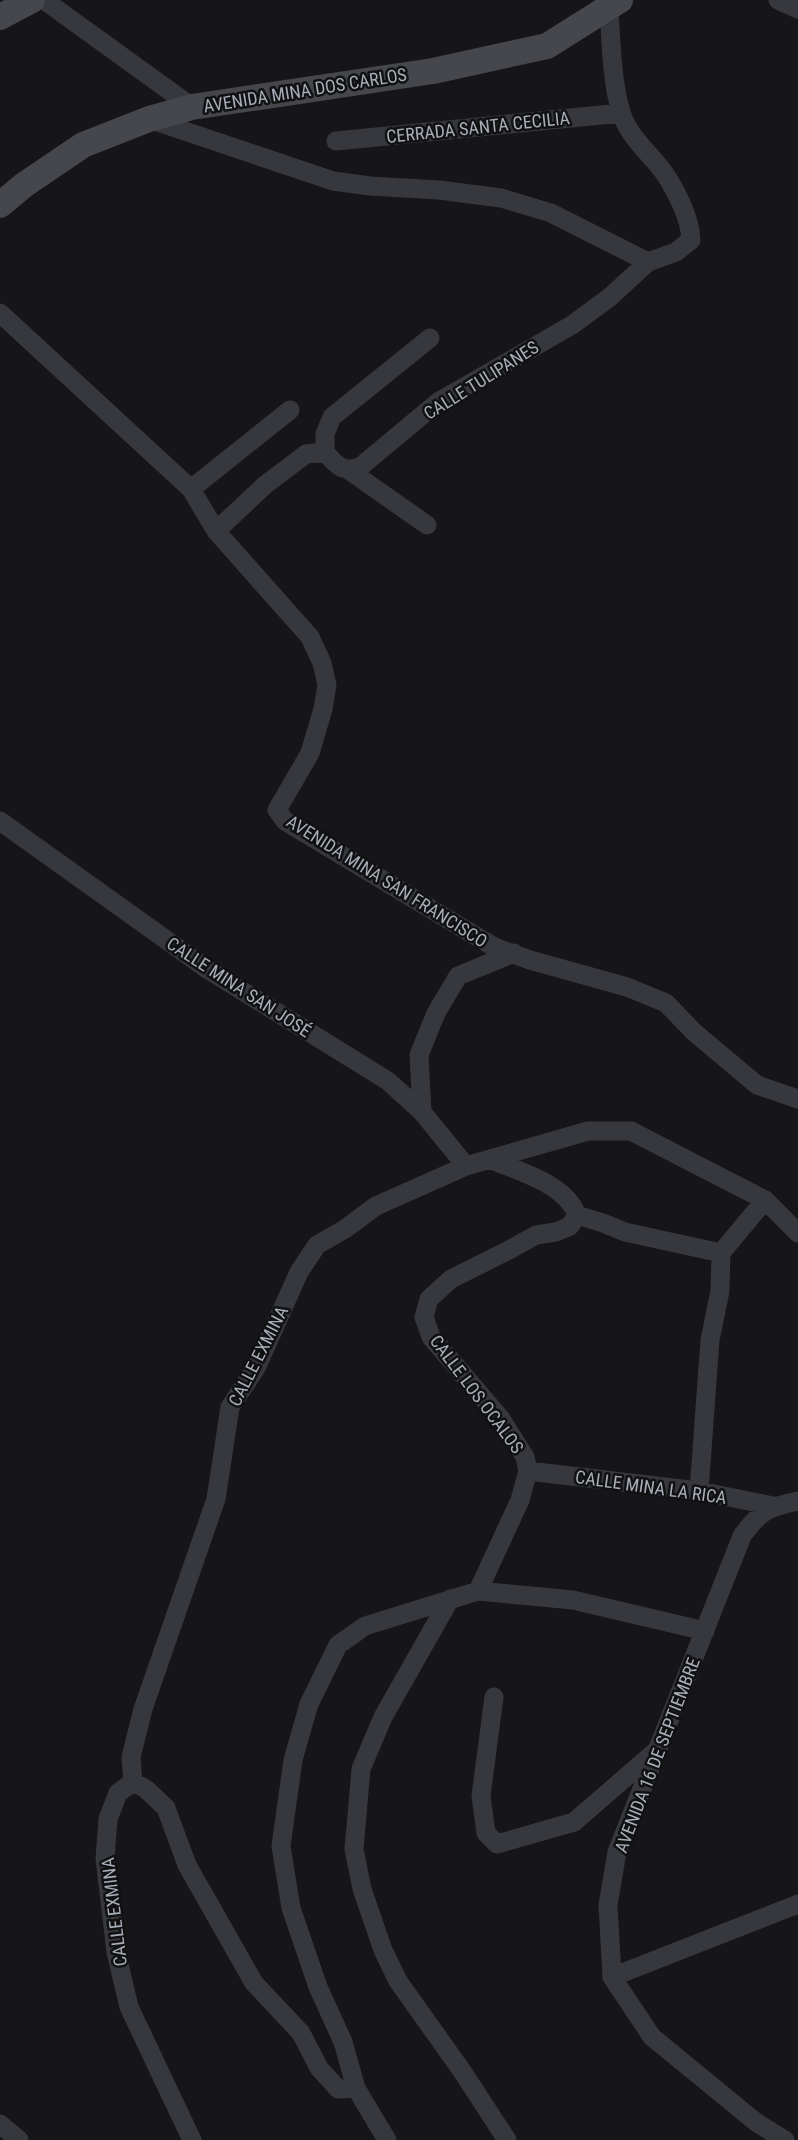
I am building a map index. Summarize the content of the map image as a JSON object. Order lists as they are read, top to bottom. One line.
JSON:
{"streets":{"street":["AVENIDA MINA DOS CARLOS","CERRADA SANTA CECILIA","CALLE TULIPANES","AVENIDA MINA SAN FRANCISCO","CALLE MINA SAN JOSÉ","CALLE EXMINA","CALLE LOS OCALOS","CALLE MINA LA RICA","AVENIDA 16 DE SEPTIEMBRE"]},"crossings":[["CALLE MINA SAN JOSÉ","CALLE EXMINA"],["CALLE LOS OCALOS","CALLE MINA LA RICA"],["CALLE MINA LA RICA","AVENIDA 16 DE SEPTIEMBRE"]]}
